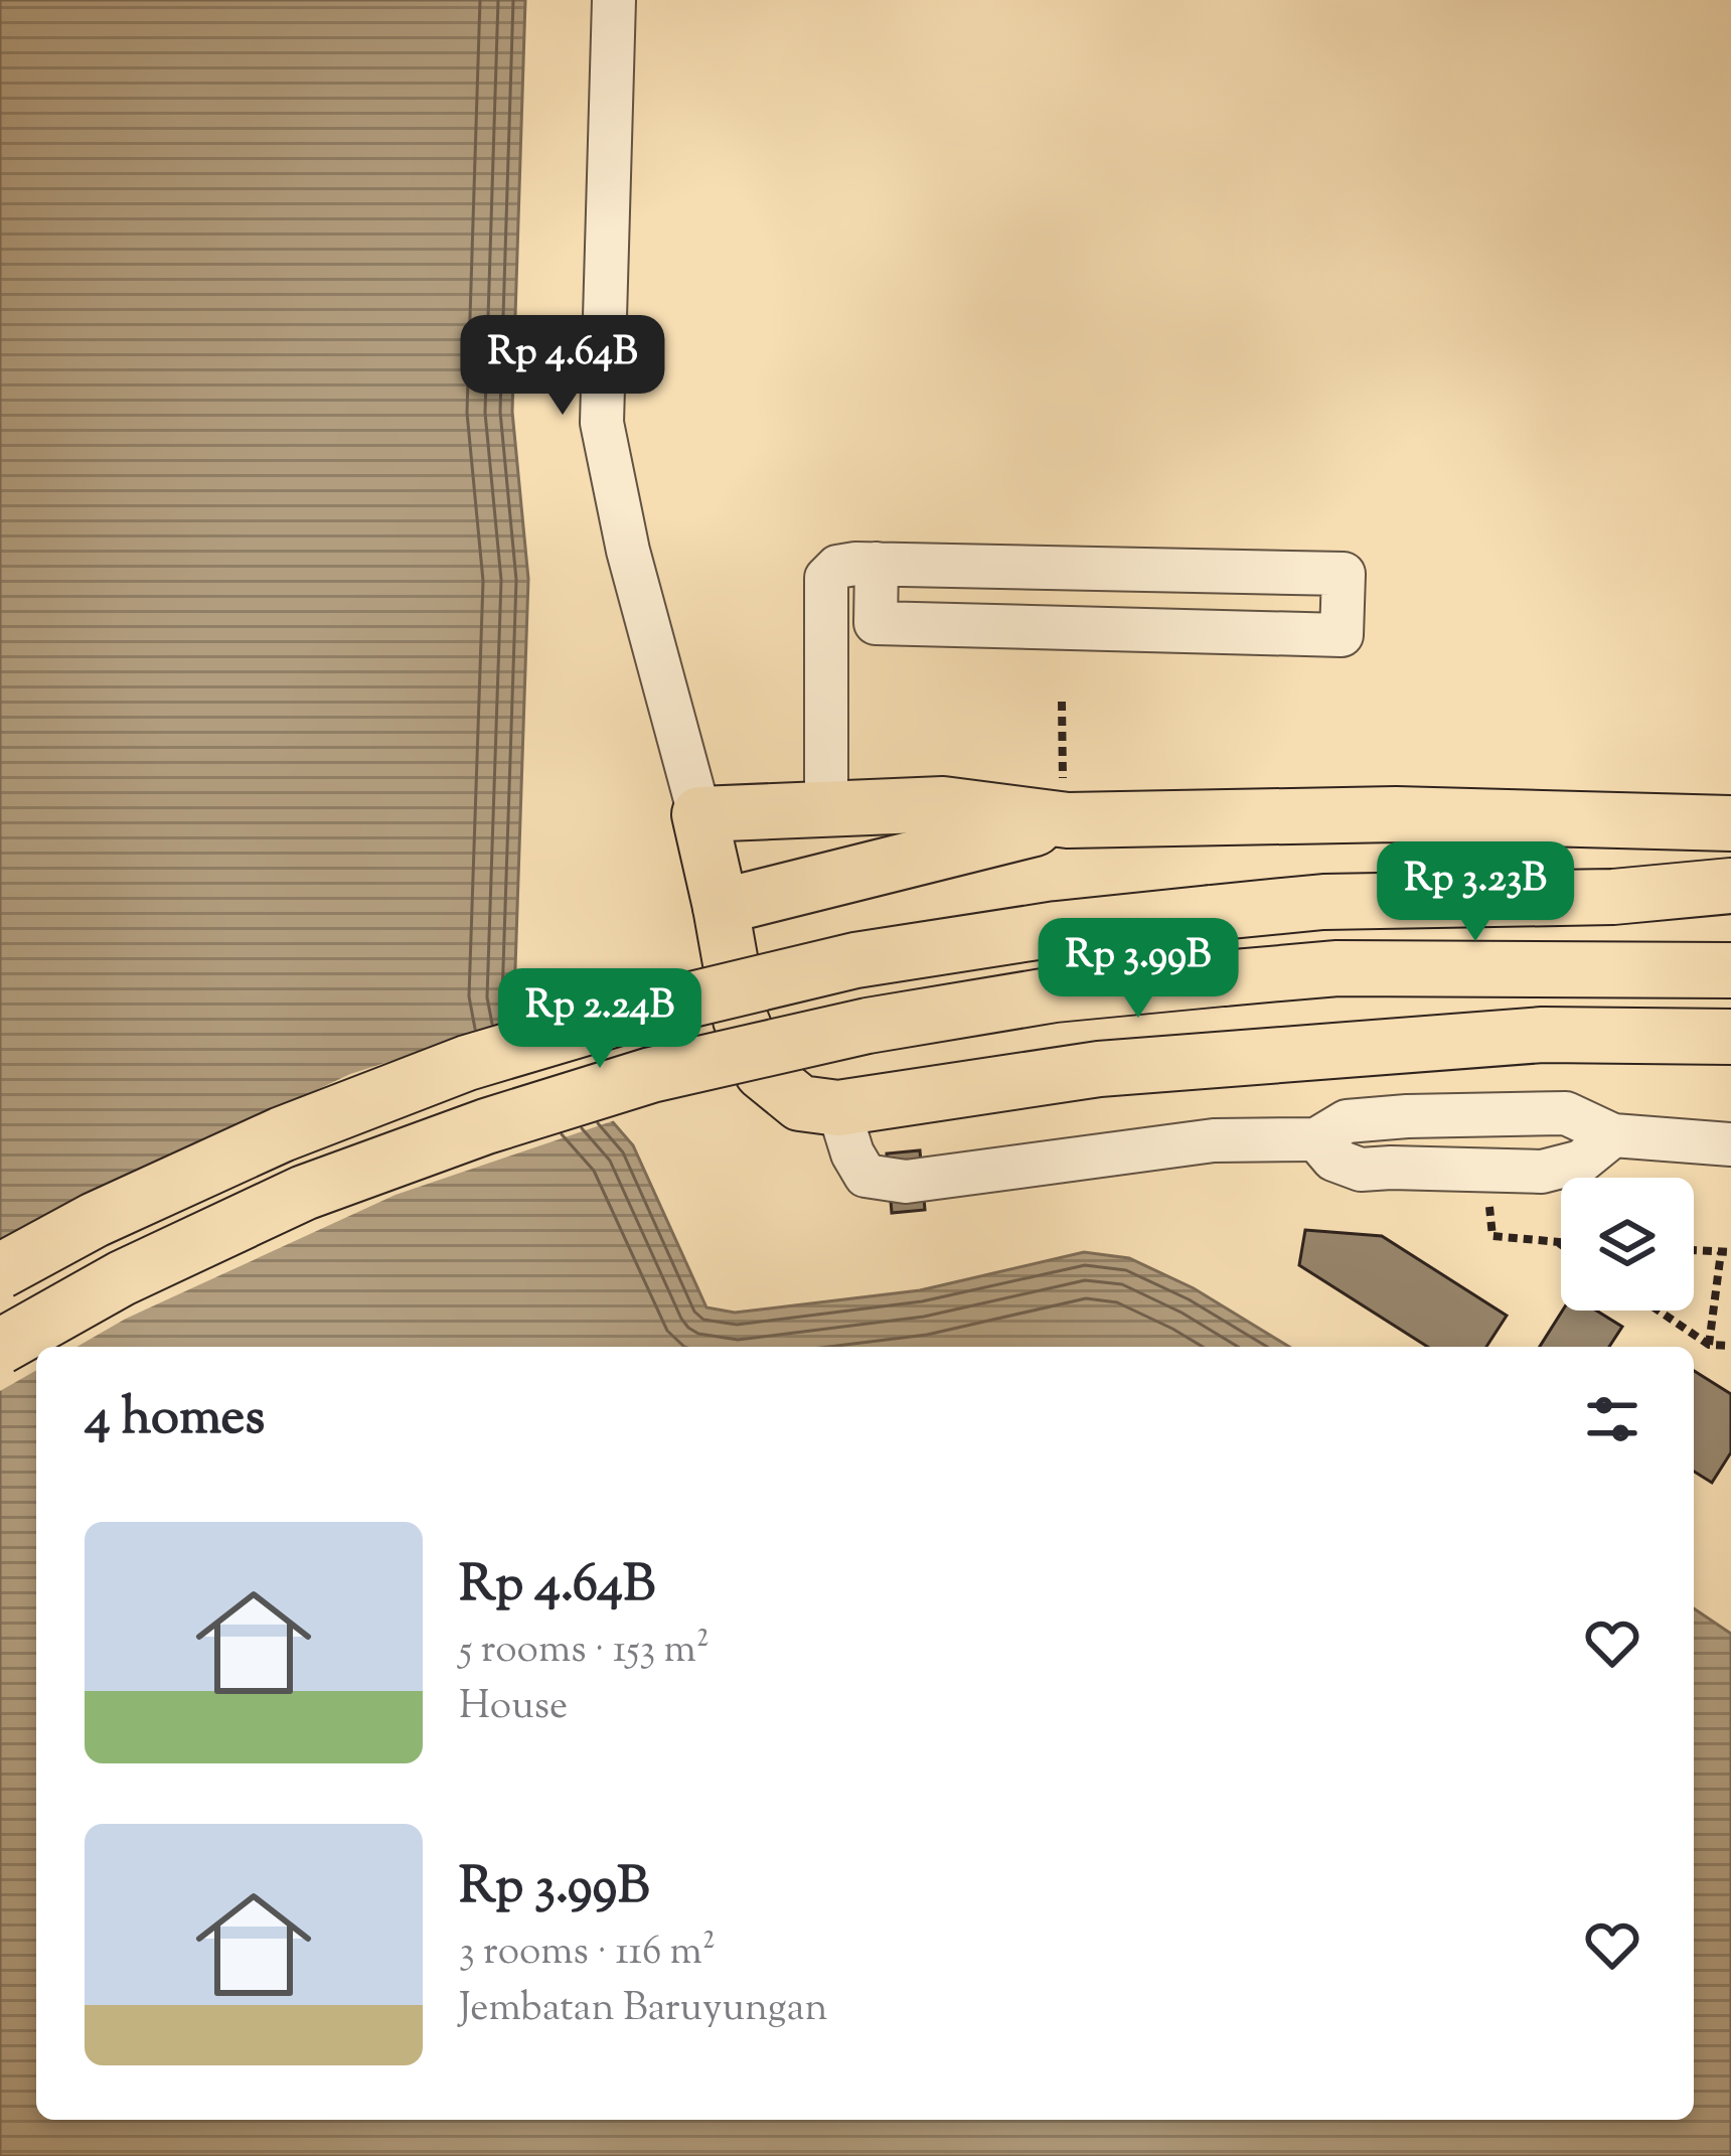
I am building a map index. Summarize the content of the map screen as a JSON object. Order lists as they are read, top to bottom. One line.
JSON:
{"page":{"price":["Rp 4.64B","Rp 3.23B","Rp 3.99B","Rp 2.24B"],"heading":"4 homes","list":[{"name":"Rp 4.64B","note":"5 rooms · 153 m² · House"},{"name":"Rp 3.99B","note":"3 rooms · 116 m² · Jembatan Baruyungan"}]}}
